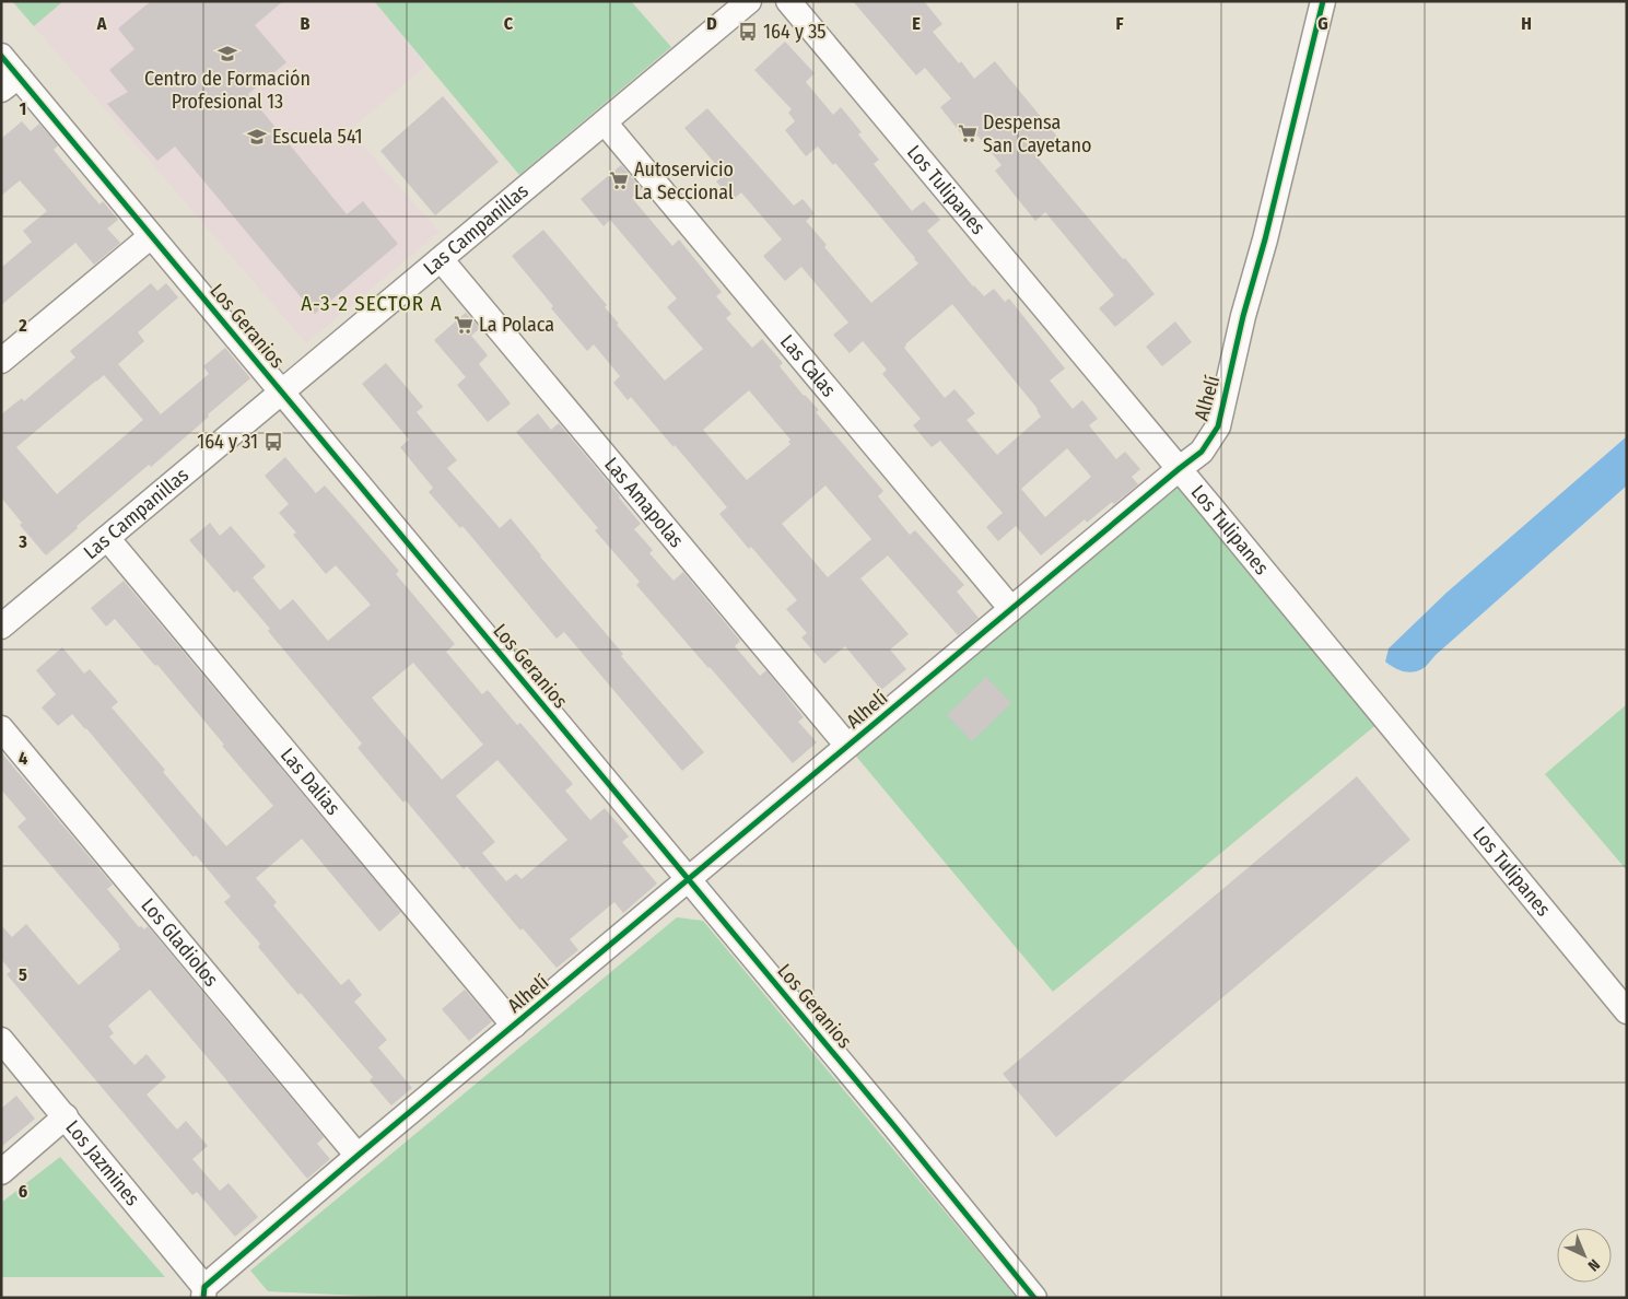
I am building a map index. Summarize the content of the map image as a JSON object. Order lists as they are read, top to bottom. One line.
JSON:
{"streets":{"street":["Los Tulipanes","Las Campanillas","Los Geranios","Las Calas","Alhelí","Las Amapolas","Las Dalias","Los Gladiolos","Los Jazmines"]},"crossings":[["Los Tulipanes","Alhelí"],["Las Campanillas","Los Geranios"],["Las Campanillas","Las Calas"],["Las Campanillas","Las Amapolas"],["Las Campanillas","Las Dalias"],["Los Geranios","Alhelí"],["Las Calas","Alhelí"],["Alhelí","Las Amapolas"],["Alhelí","Las Dalias"],["Alhelí","Los Gladiolos"],["Alhelí","Los Jazmines"]],"districts":["A-3-2 SECTOR A"],"places":{"bus stop":["164 y 35","164 y 31"],"school or university":["Centro de Formación Profesional 13","Escuela 541"],"supermarket":["Despensa San Cayetano","Autoservicio La Seccional","La Polaca"]},"north":"bottom right","grid":{"columns":["A","B","C","D","E","F","G","H"],"rows":["1","2","3","4","5","6"]}}
